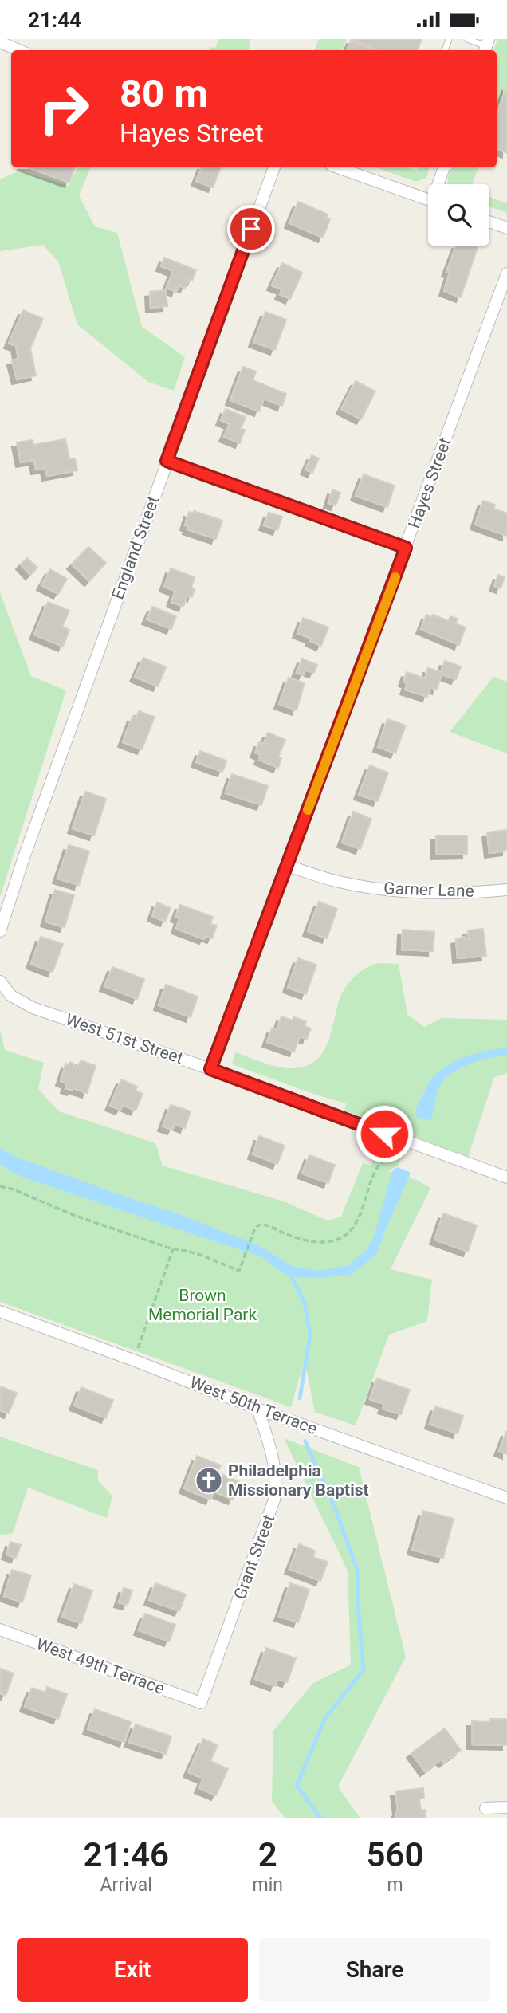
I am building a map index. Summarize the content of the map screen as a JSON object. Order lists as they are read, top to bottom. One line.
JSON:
{"streets":{"street":["Hayes Street","England Street","Garner Lane","West 51st Street","West 50th Terrace","Grant Street","West 49th Terrace"]},"crossings":[["Hayes Street","Garner Lane"],["Hayes Street","West 51st Street"],["West 50th Terrace","Grant Street"],["Grant Street","West 49th Terrace"]],"parks":["Brown Memorial Park"],"places":{"church":["Philadelphia Missionary Baptist"]},"page":{"status":"21:44","turn":["80 m","Hayes Street"],"eta":["21:46","Arrival","2","min","560","m"],"buttons":["Exit","Share"]}}
